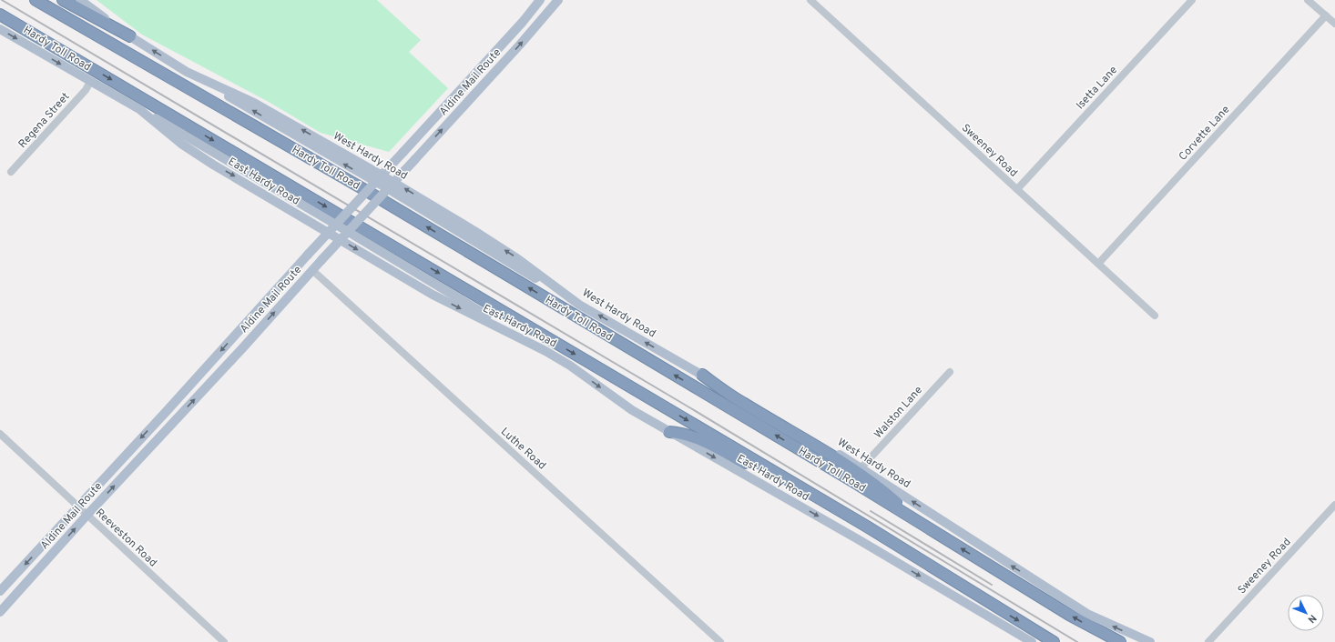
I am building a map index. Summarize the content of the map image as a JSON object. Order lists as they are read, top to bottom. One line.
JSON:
{"streets":{"highway":["Hardy Toll Road"],"main road":["Aldine Mail Route","West Hardy Road","East Hardy Road"],"street":["Isetta Lane","Regena Street","Corvette Lane","Sweeney Road","Walston Lane","Luthe Road","Reeveston Road"]},"crossings":[["Aldine Mail Route","Luthe Road"],["Aldine Mail Route","Reeveston Road"],["Isetta Lane","Sweeney Road"],["Regena Street","East Hardy Road"],["Corvette Lane","Sweeney Road"],["West Hardy Road","Walston Lane"]],"north":"bottom right"}
